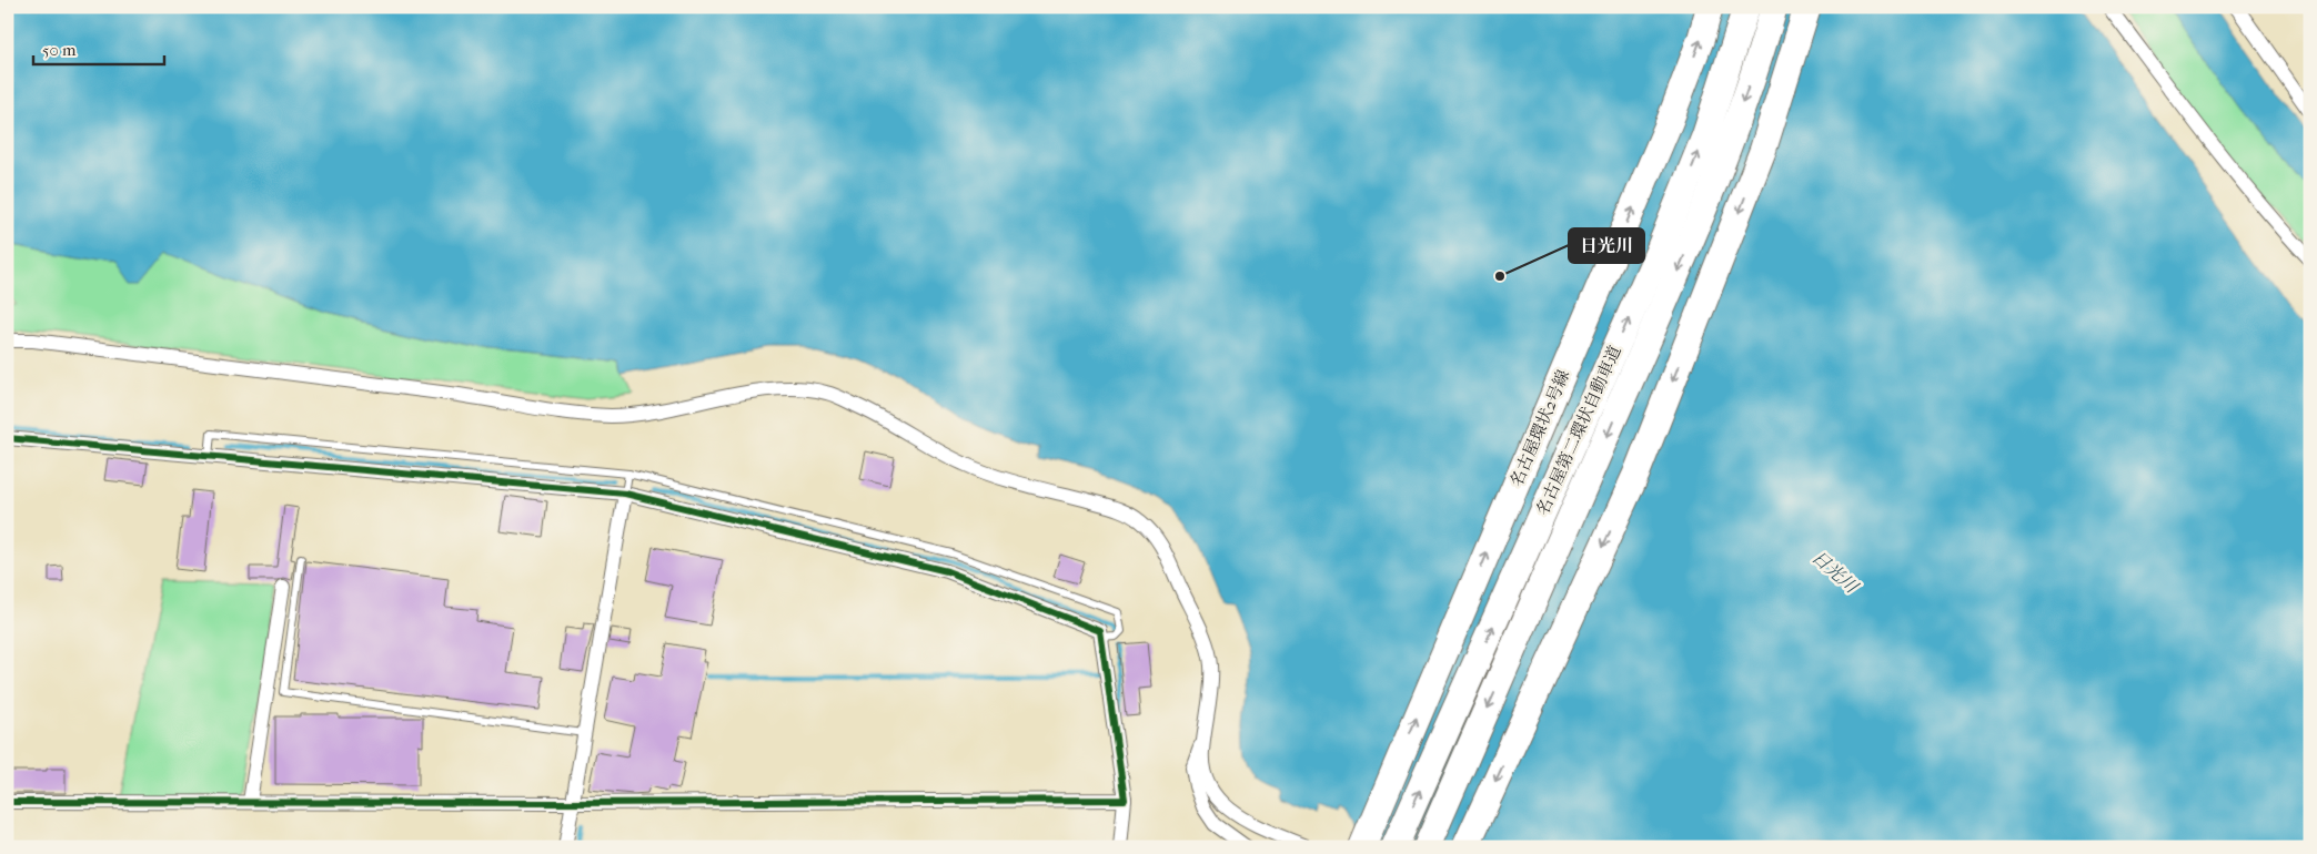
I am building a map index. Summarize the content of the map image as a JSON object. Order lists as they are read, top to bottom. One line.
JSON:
{"streets":{"highway":["名古屋環状2号線","名古屋第二環状自動車道"]},"water":["日光川"],"places":["日光川"],"scale_bar":"50 m"}
